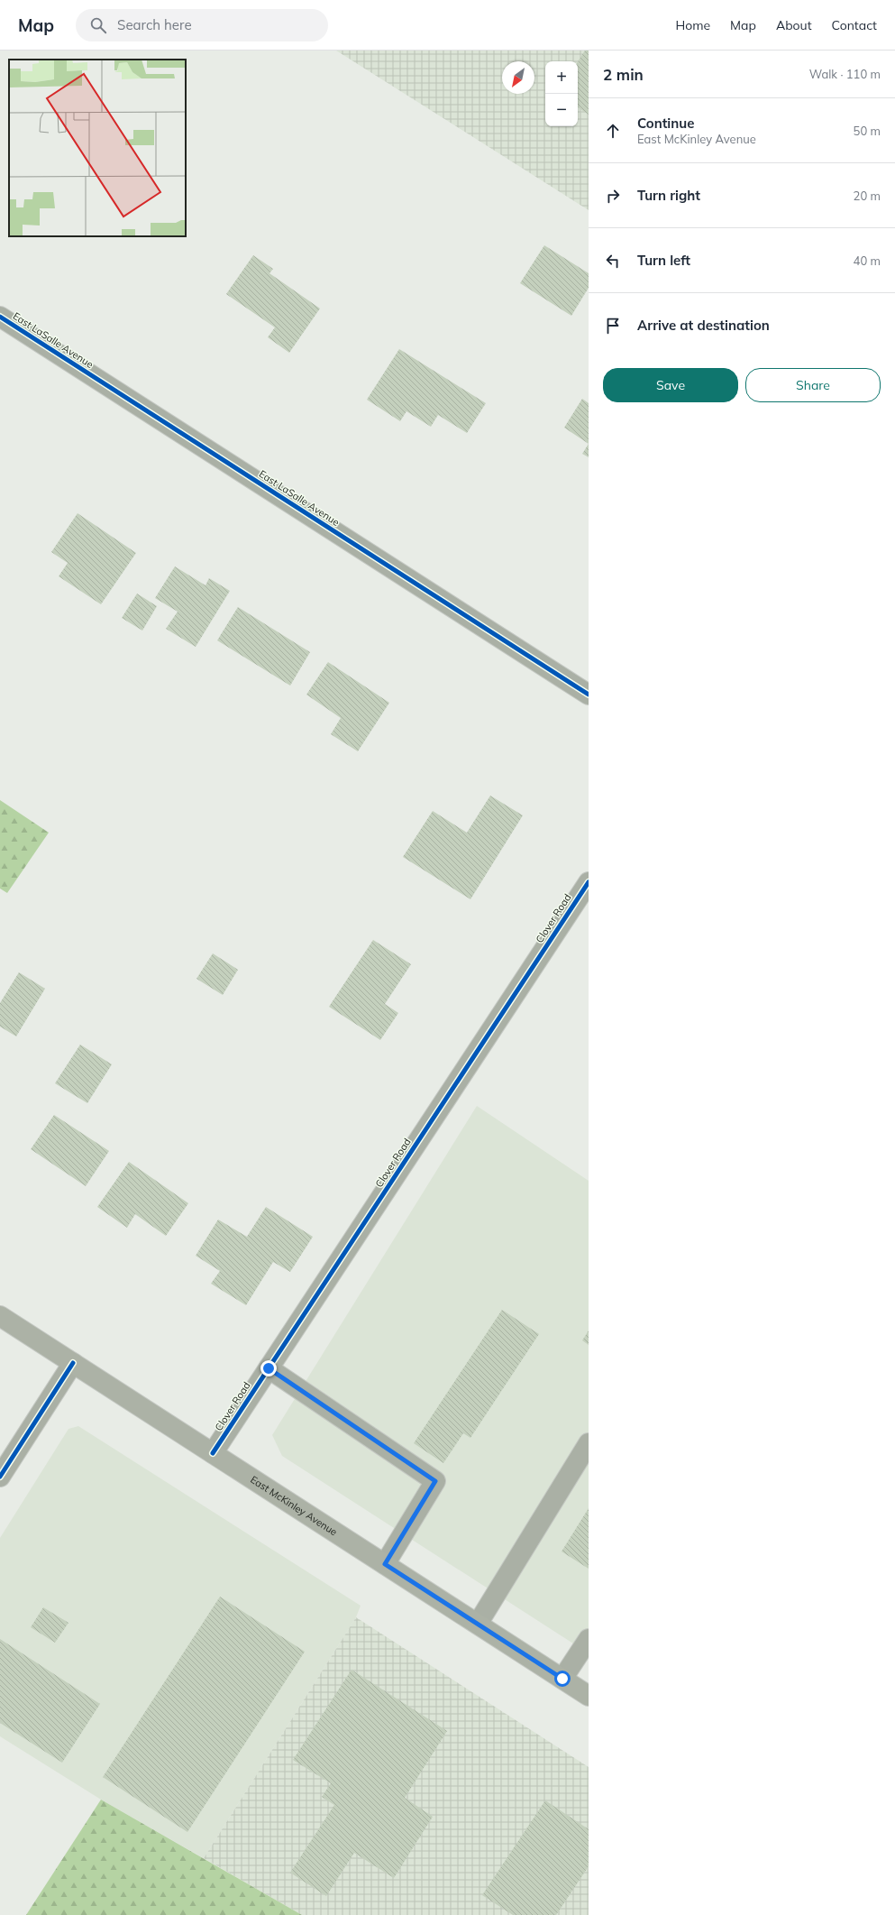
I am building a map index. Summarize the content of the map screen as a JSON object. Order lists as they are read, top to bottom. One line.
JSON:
{"streets":{"main road":["East McKinley Avenue"],"street":["East LaSalle Avenue","Clover Road"]},"crossings":[["Clover Road","East McKinley Avenue"]],"north":"bottom left","page":{"header":"Map","search":"Search here","nav":["Home","Map","About","Contact"],"heading":["2 min","Walk · 110 m"],"map_buttons":["+","−"],"list":[["Continue","East McKinley Avenue","50 m"],["Turn right","20 m"],["Turn left","40 m"],"Arrive at destination"],"buttons":["Save","Share"]}}
